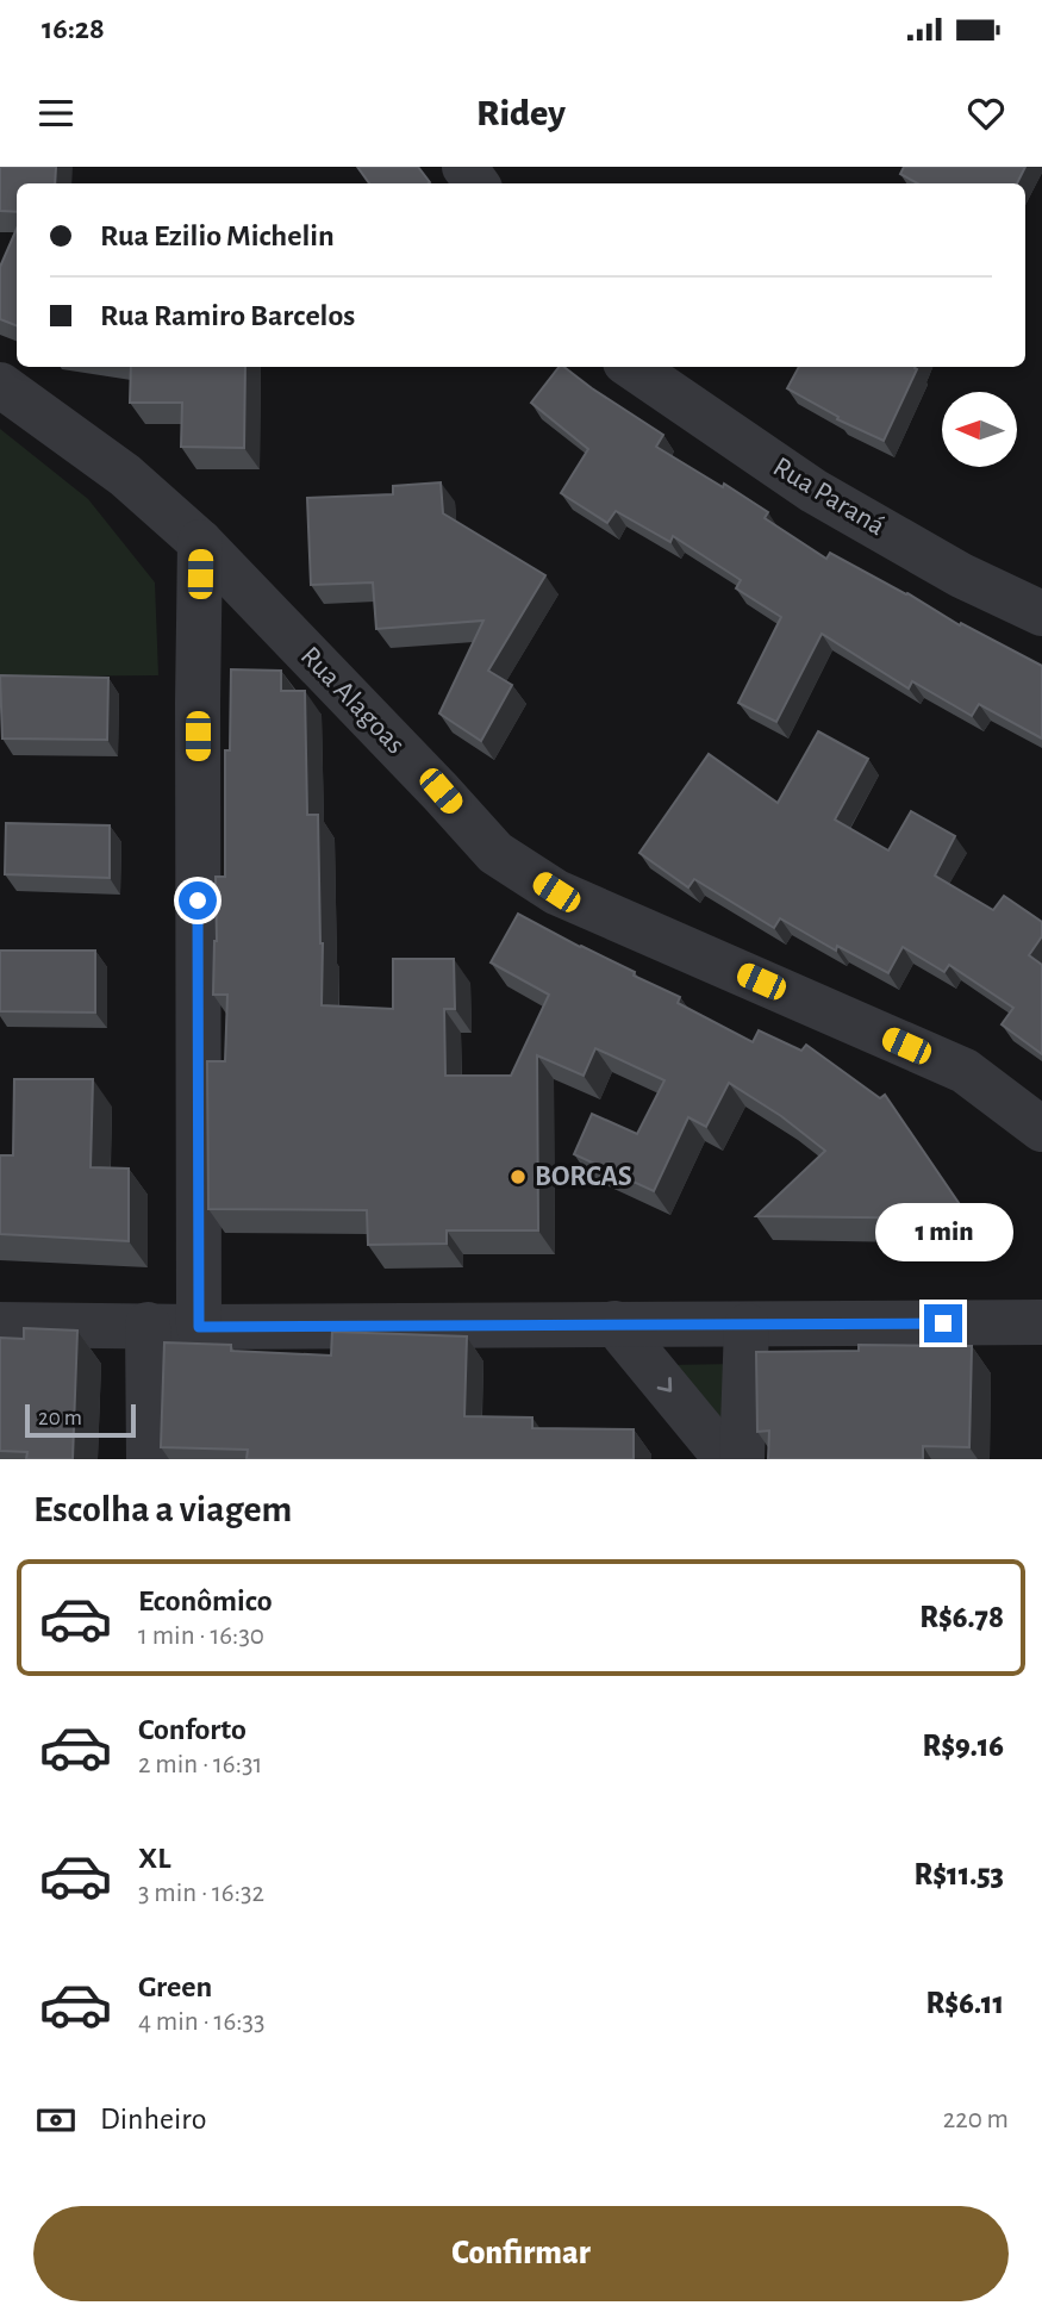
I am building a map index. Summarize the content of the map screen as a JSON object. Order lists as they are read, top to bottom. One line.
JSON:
{"streets":{"street":["Rua Paraná","Rua Alagoas"]},"places":["BORCAS"],"scale_bar":"20 m","north":"left","page":{"status":"16:28","header":"Ridey","banner":["Rua Ezilio Michelin","Rua Ramiro Barcelos"],"bubble":"1 min","scale":"20 m","heading":"Escolha a viagem","list":[{"name":"Econômico","note":"1 min · 16:30","value":"R$6.78"},{"name":"Conforto","note":"2 min · 16:31","value":"R$9.16"},{"name":"XL","note":"3 min · 16:32","value":"R$11.53"},{"name":"Green","note":"4 min · 16:33","value":"R$6.11"}],"pay":["Dinheiro","220 m"],"buttons":"Confirmar"}}
